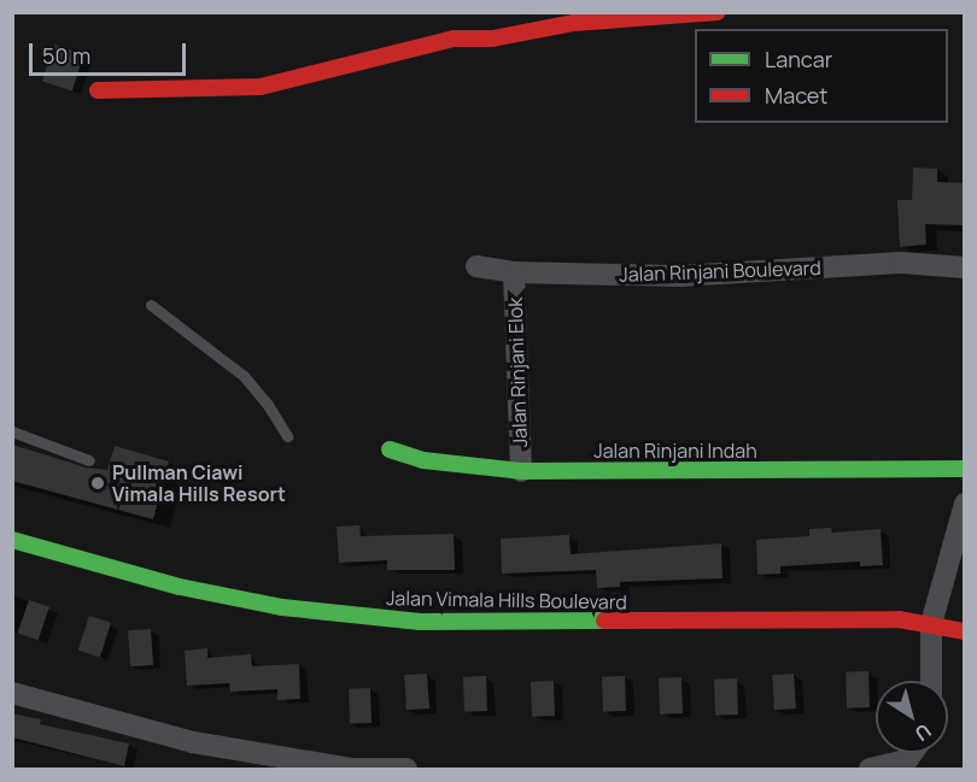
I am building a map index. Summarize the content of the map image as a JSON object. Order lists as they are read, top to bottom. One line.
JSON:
{"streets":{"street":["Jalan Rinjani Boulevard","Jalan Rinjani Elok","Jalan Rinjani Indah","Jalan Vimala Hills Boulevard"]},"crossings":[["Jalan Rinjani Boulevard","Jalan Rinjani Elok"],["Jalan Rinjani Elok","Jalan Rinjani Indah"]],"places":["Pullman Ciawi Vimala Hills Resort"],"legend":["Lancar","Macet"],"scale_bar":"50 m","north":"bottom right"}
